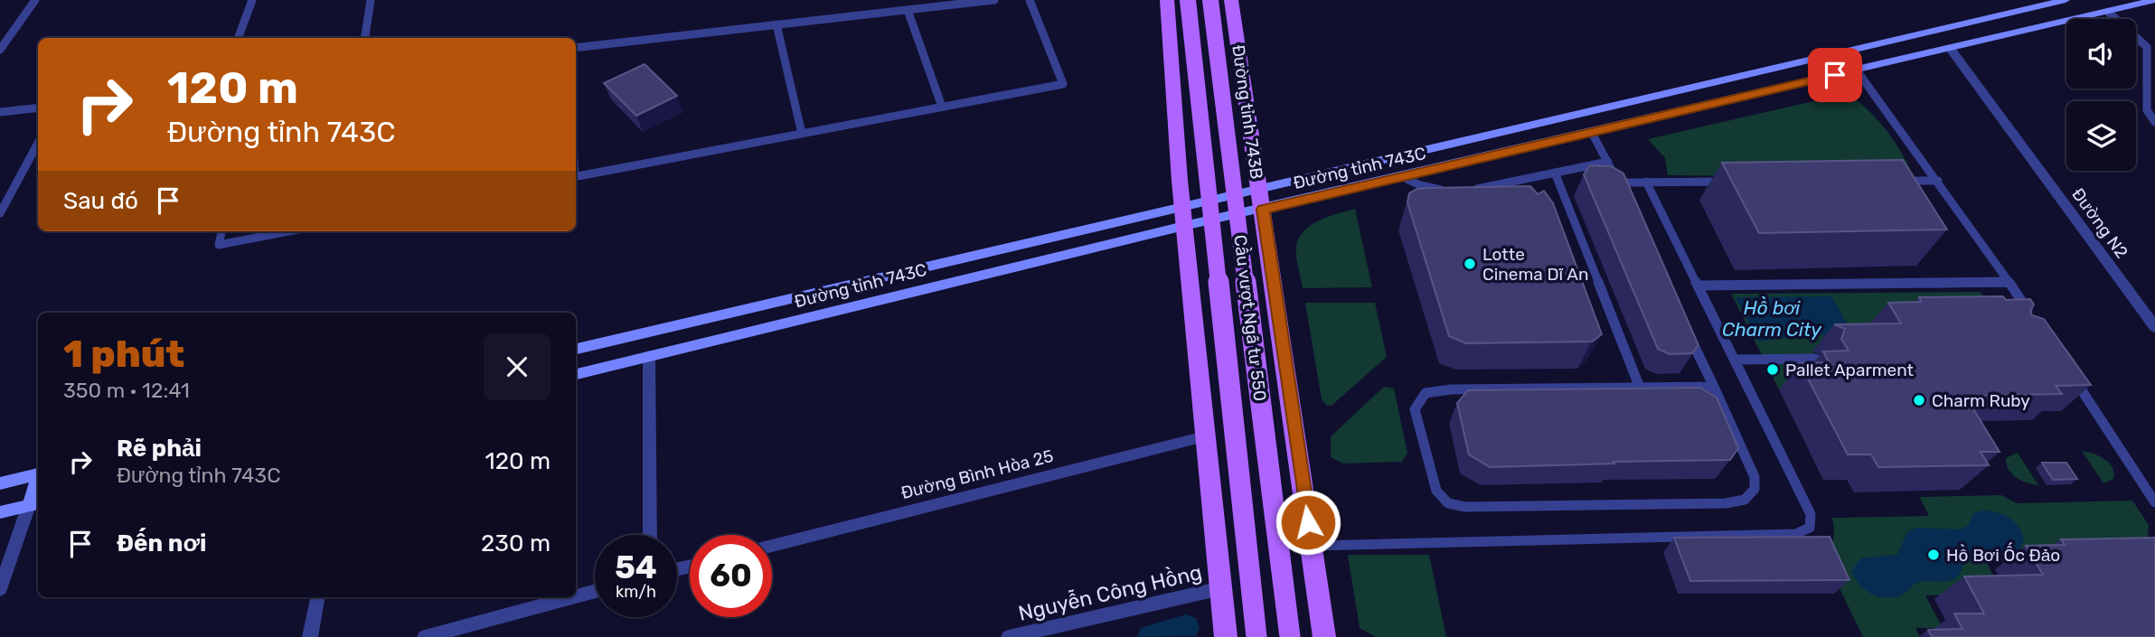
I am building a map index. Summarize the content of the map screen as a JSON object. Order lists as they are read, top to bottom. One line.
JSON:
{"streets":{"main road":["Đường tỉnh 743B","Đường tỉnh 743C","Cầu vượt Ngã tư 550"],"street":["Đường N2","Đường Bình Hòa 25","Nguyễn Công Hồng"]},"crossings":[["Đường tỉnh 743B","Đường tỉnh 743C"],["Đường tỉnh 743C","Đường N2"]],"water":["Hồ bơi Charm City"],"places":["Lotte Cinema Dĩ An","Pallet Aparment","Charm Ruby","Hồ Bơi Ốc Đảo"],"page":{"turn":["120 m","Đường tỉnh 743C"],"then":"Sau đó","heading":["1 phút","350 m · 12:41"],"list":[{"name":"Rẽ phải","note":"Đường tỉnh 743C","value":"120 m"},{"name":"Đến nơi","value":"230 m"}],"speed":"54 km/h","limit":"60"}}
